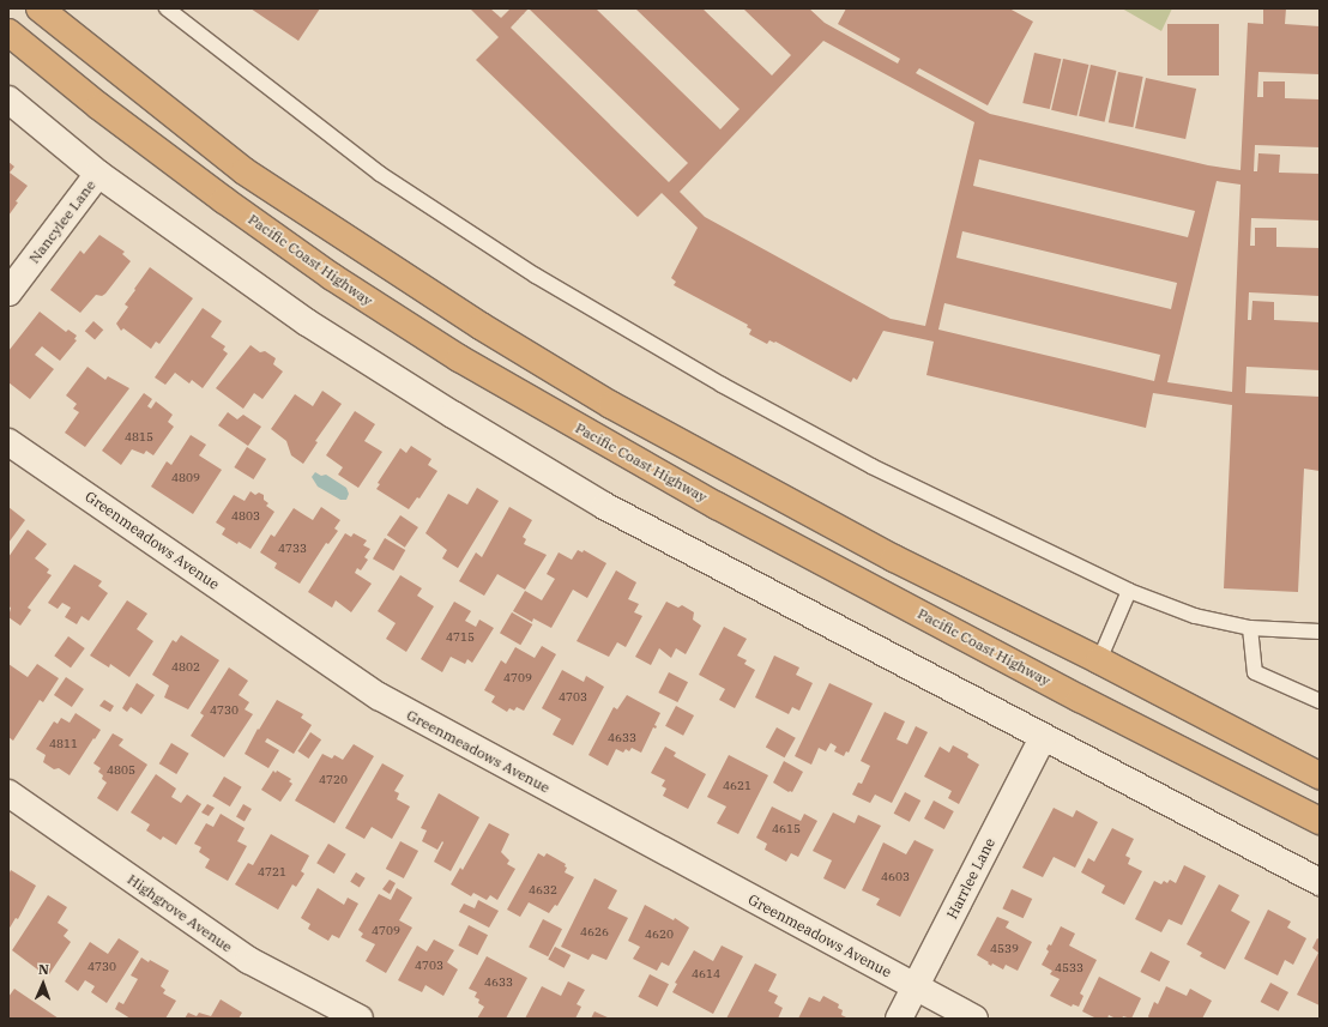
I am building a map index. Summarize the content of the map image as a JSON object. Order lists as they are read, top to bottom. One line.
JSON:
{"streets":{"highway":["Pacific Coast Highway"],"street":["Nancylee Lane","Greenmeadows Avenue","Harrlee Lane","Highgrove Avenue"]},"crossings":[["Greenmeadows Avenue","Harrlee Lane"]],"house_numbers":["4815","4809","4803","4733","4715","4802","4709","4703","4730","4633","4811","4805","4720","4621","4615","4721","4603","4632","4709","4626","4620","4539","4703","4730","4533","4614","4633"],"north":"top"}
